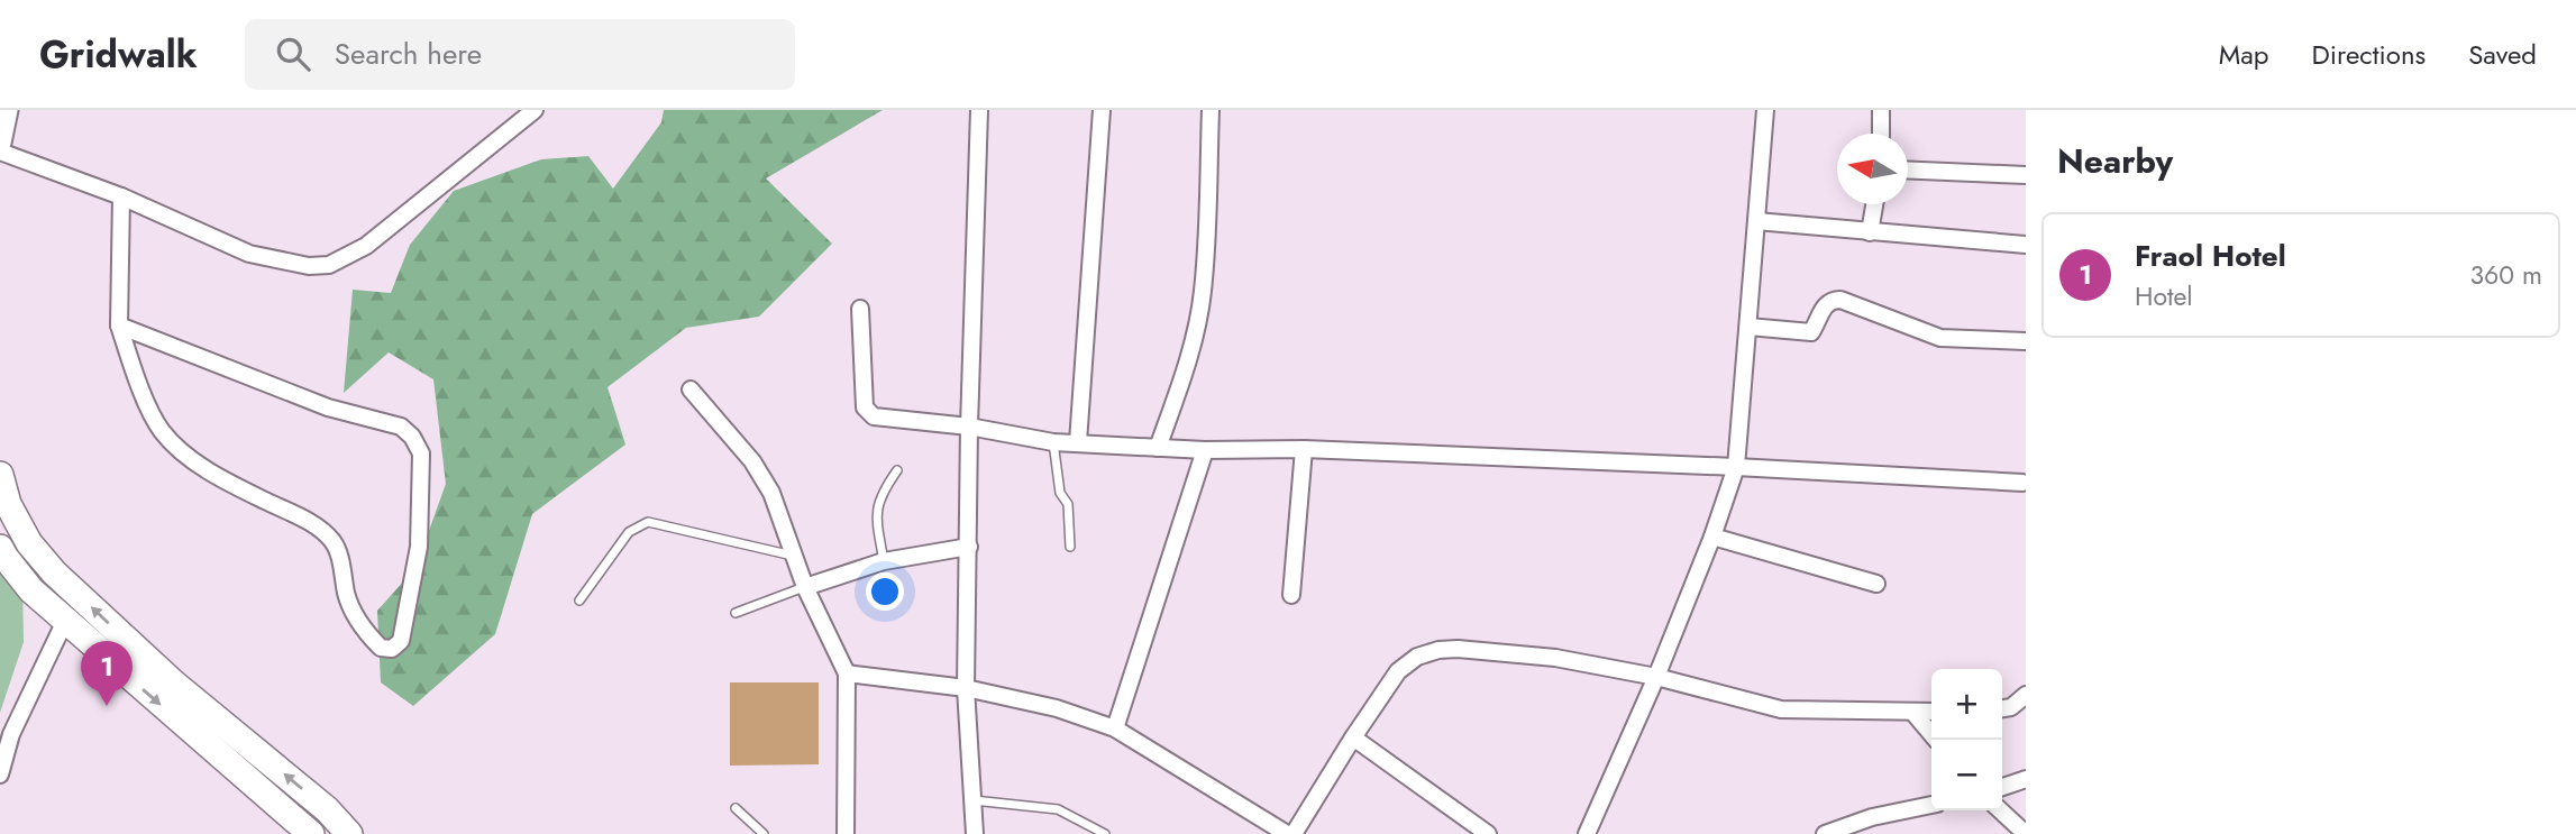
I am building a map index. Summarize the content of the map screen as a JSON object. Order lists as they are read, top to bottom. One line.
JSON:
{"north":"left","page":{"header":"Gridwalk","search":"Search here","nav":["Map","Directions","Saved"],"heading":"Nearby","list":[{"mark":"1","name":"Fraol Hotel","note":"Hotel","value":"360 m"}],"pins":"1","map_buttons":["+","−"]}}
